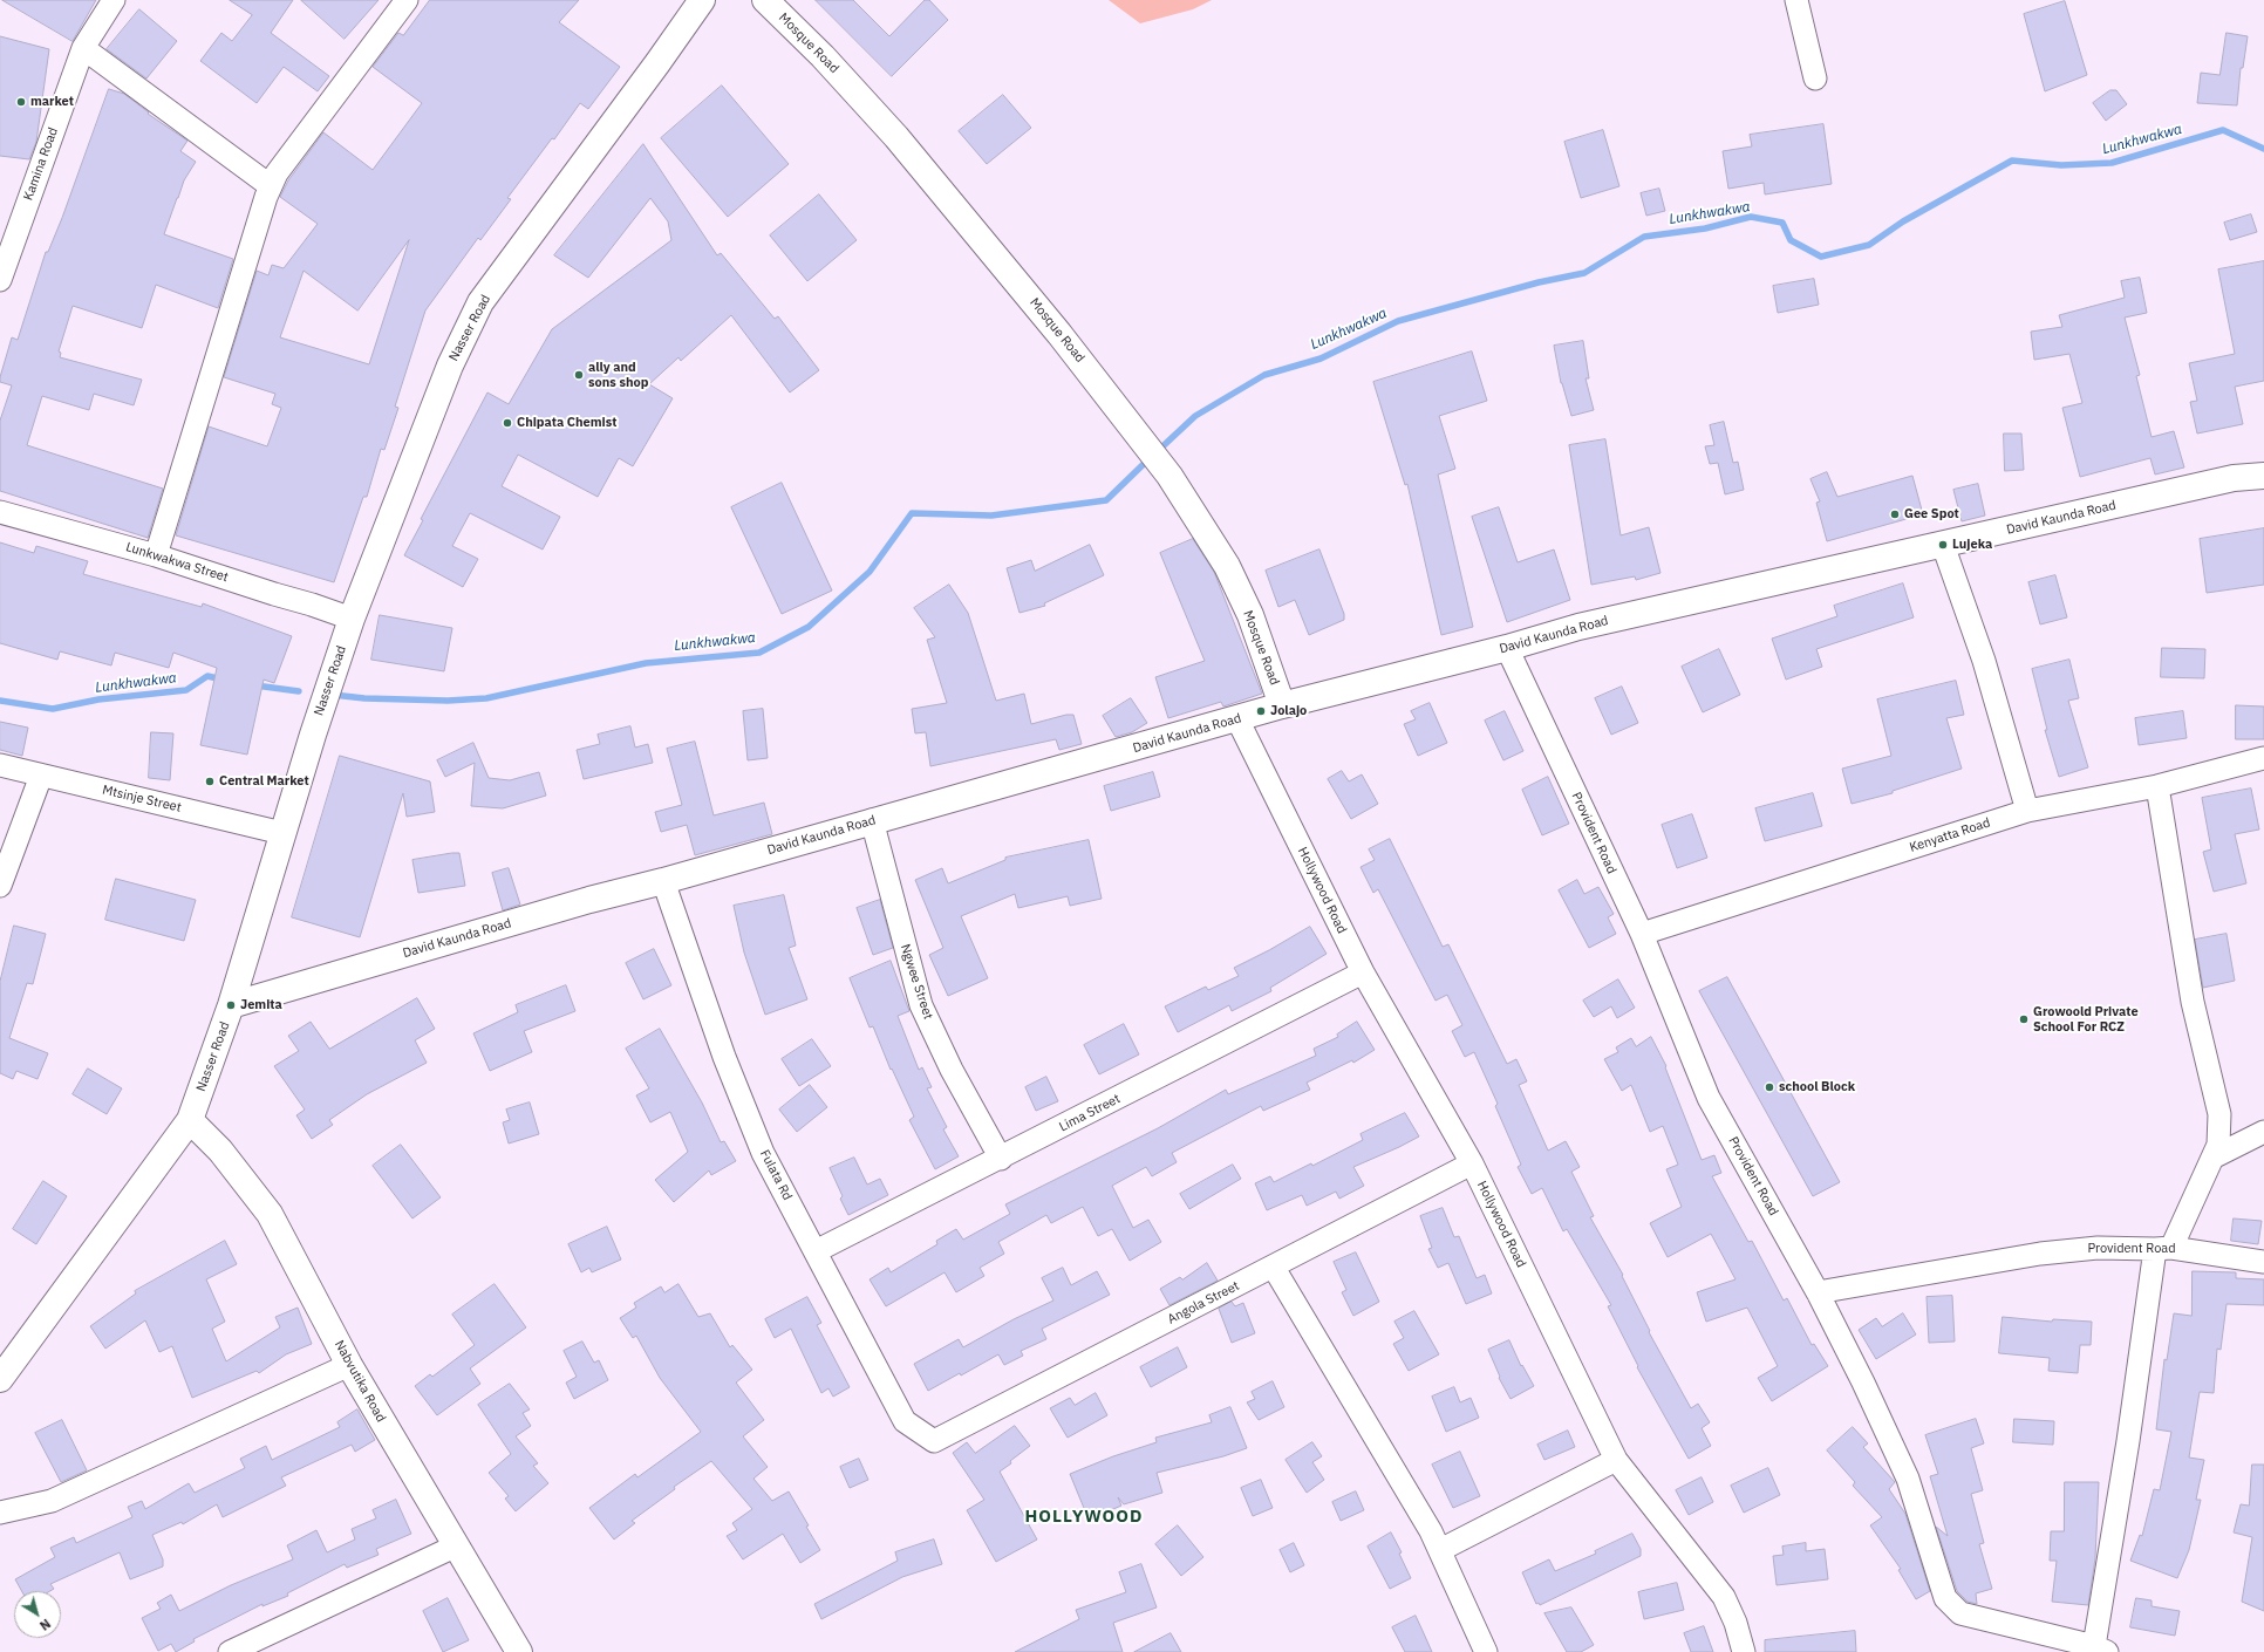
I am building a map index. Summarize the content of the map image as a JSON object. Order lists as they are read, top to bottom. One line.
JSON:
{"streets":{"street":["Mosque Road","Kamina Road","Nasser Road","David Kaunda Road","Lunkwakwa Street","Mtsinje Street","Provident Road","Kenyatta Road","Hollywood Road","Ngwee Street","Lima Street","Fulata Rd","Angola Street","Nabvutika Road"]},"crossings":[["Mosque Road","David Kaunda Road"],["Nasser Road","David Kaunda Road"],["Nasser Road","Lunkwakwa Street"],["Nasser Road","Mtsinje Street"],["Nasser Road","Nabvutika Road"],["David Kaunda Road","Provident Road"],["David Kaunda Road","Hollywood Road"],["David Kaunda Road","Ngwee Street"],["David Kaunda Road","Fulata Rd"],["Provident Road","Kenyatta Road"],["Hollywood Road","Lima Street"],["Hollywood Road","Angola Street"],["Ngwee Street","Lima Street"],["Lima Street","Fulata Rd"],["Fulata Rd","Angola Street"]],"districts":["HOLLYWOOD"],"water":["Lunkhwakwa"],"places":["market","ally and sons shop","Chipata Chemist","Gee Spot","Lujeka","Jolajo","Central Market","Jemita","Growoold Private School For RCZ","school Block"],"north":"bottom right"}
